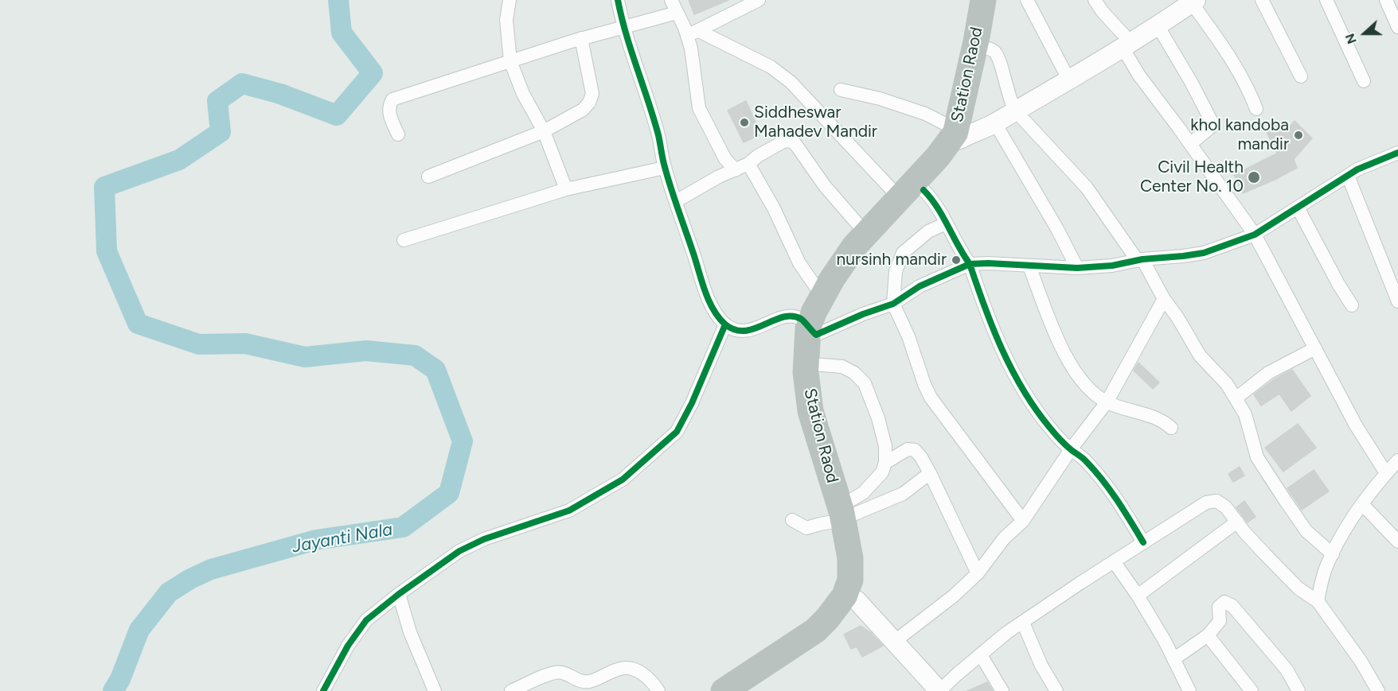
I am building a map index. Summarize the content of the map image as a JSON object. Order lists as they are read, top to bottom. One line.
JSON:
{"streets":{"highway":["Station Raod"]},"water":["Jayanti Nala"],"places":["Siddheswar Mahadev Mandir","khol kandoba mandir","Civil Health Center No. 10","nursinh mandir"],"north":"left"}
